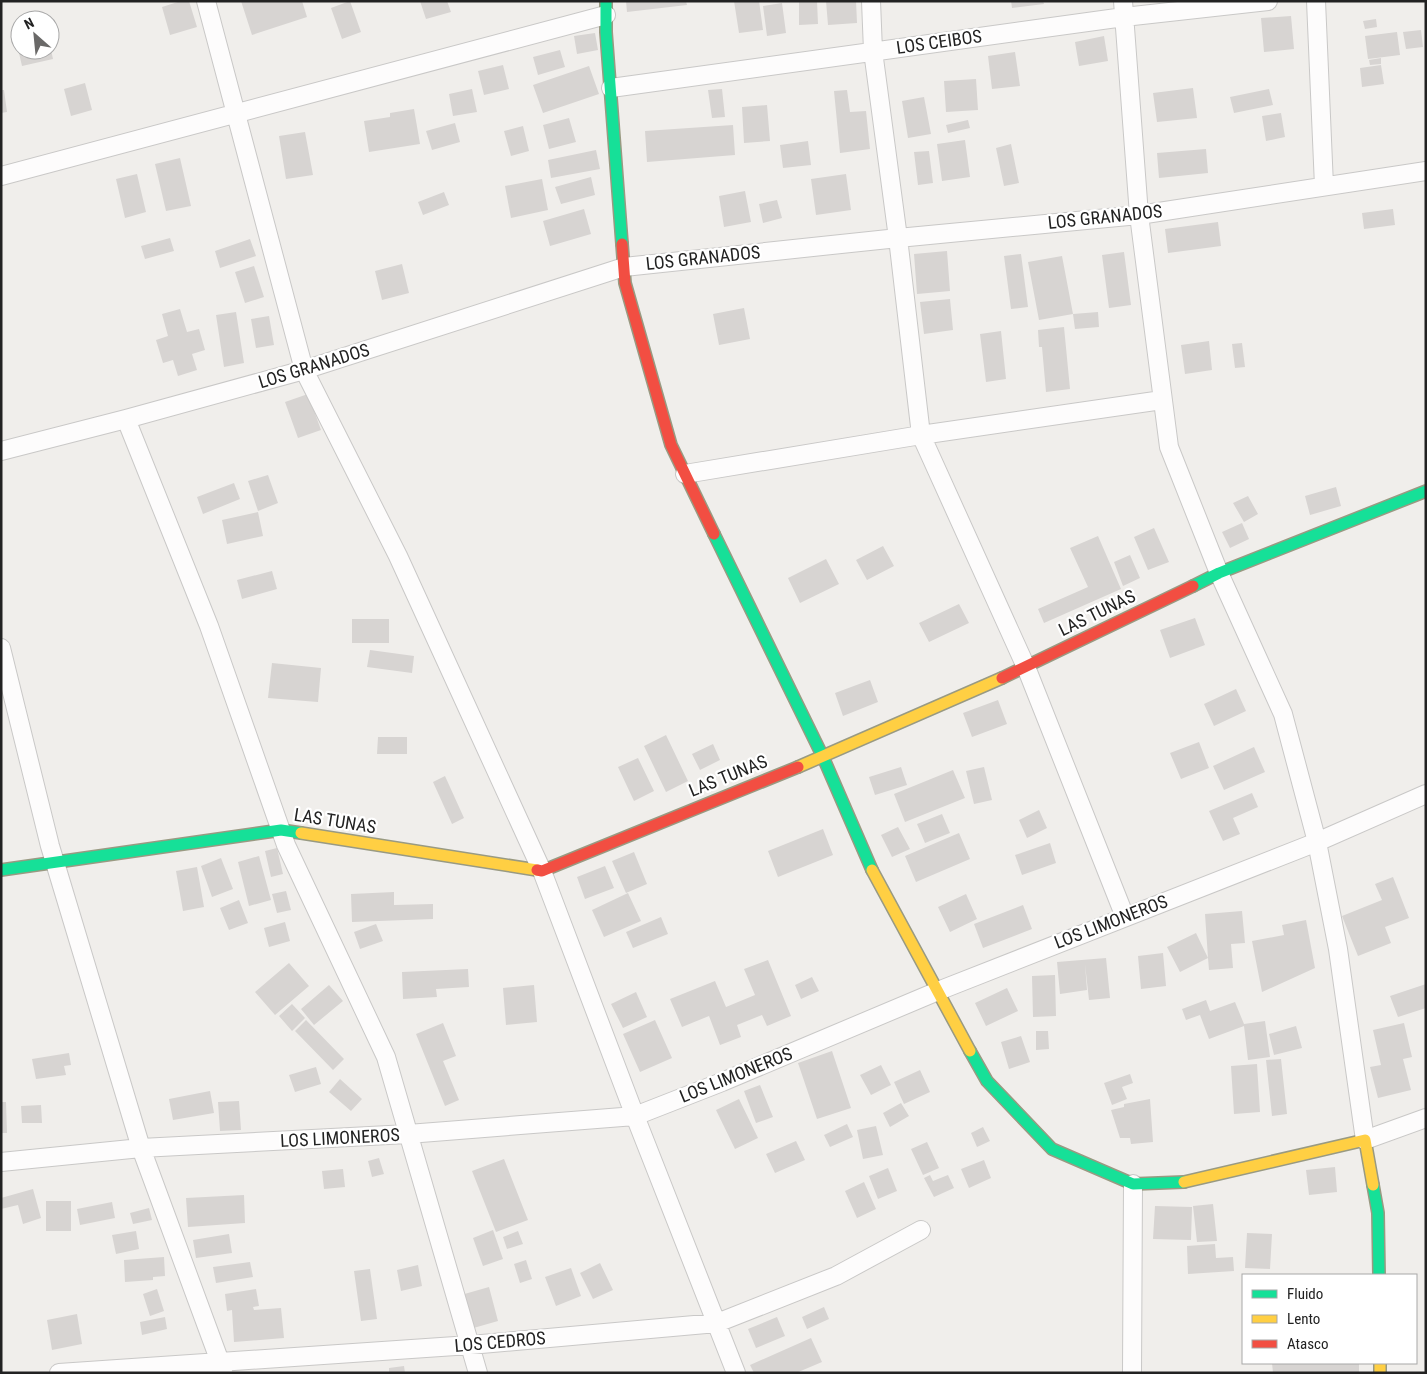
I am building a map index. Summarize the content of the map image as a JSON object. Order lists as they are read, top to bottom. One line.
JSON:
{"streets":{"street":["LOS CEIBOS","LOS GRANADOS","LAS TUNAS","LOS LIMONEROS","LOS CEDROS"]},"legend":["Fluido","Lento","Atasco"],"north":"top left"}
